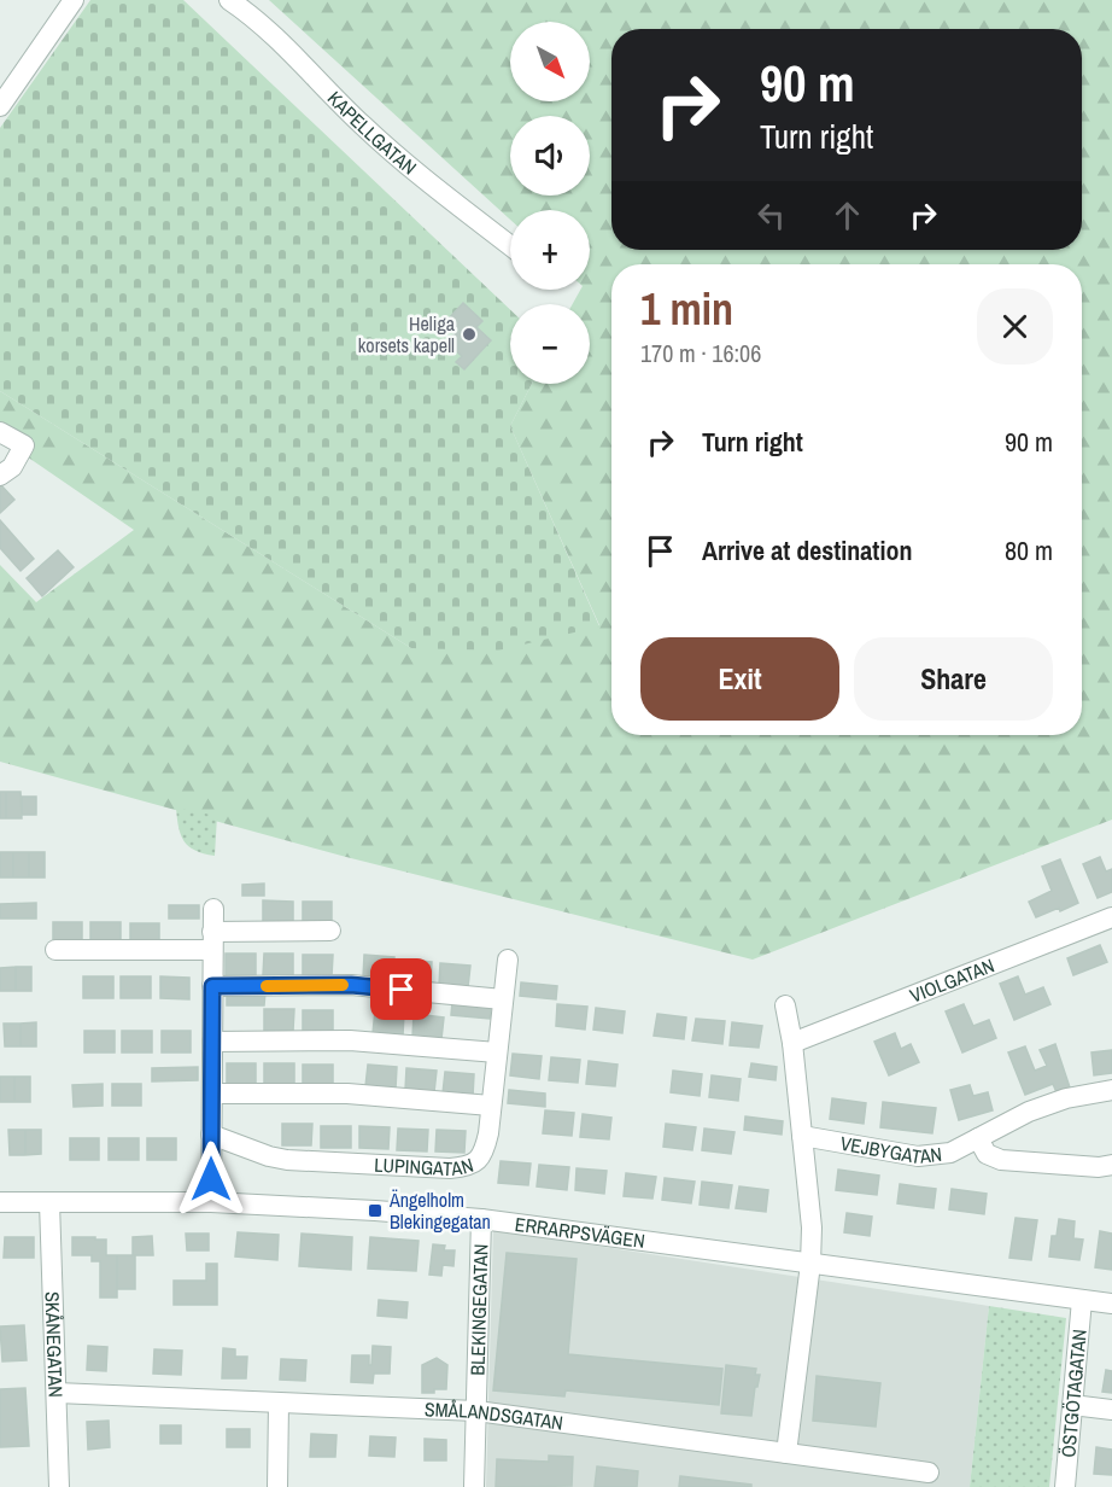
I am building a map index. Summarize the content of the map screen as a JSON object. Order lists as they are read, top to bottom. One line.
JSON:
{"streets":{"street":["KAPELLGATAN","VIOLGATAN","VEJBYGATAN","LUPINGATAN","ERRARPSVÄGEN","BLEKINGEGATAN","SKÅNEGATAN","ÖSTGÖTAGATAN","SMÅLANDSGATAN"]},"crossings":[["ERRARPSVÄGEN","BLEKINGEGATAN"],["ERRARPSVÄGEN","SKÅNEGATAN"],["ERRARPSVÄGEN","ÖSTGÖTAGATAN"],["BLEKINGEGATAN","SMÅLANDSGATAN"],["SKÅNEGATAN","SMÅLANDSGATAN"]],"places":{"other":["Heliga korsets kapell"],"transit":["Ängelholm Blekingegatan"]},"north":"bottom right","page":{"map_buttons":["+","−"],"turn":["90 m","Turn right"],"heading":["1 min","170 m · 16:06"],"list":[{"name":"Turn right","value":"90 m"},{"name":"Arrive at destination","value":"80 m"}],"buttons":["Exit","Share"]}}
